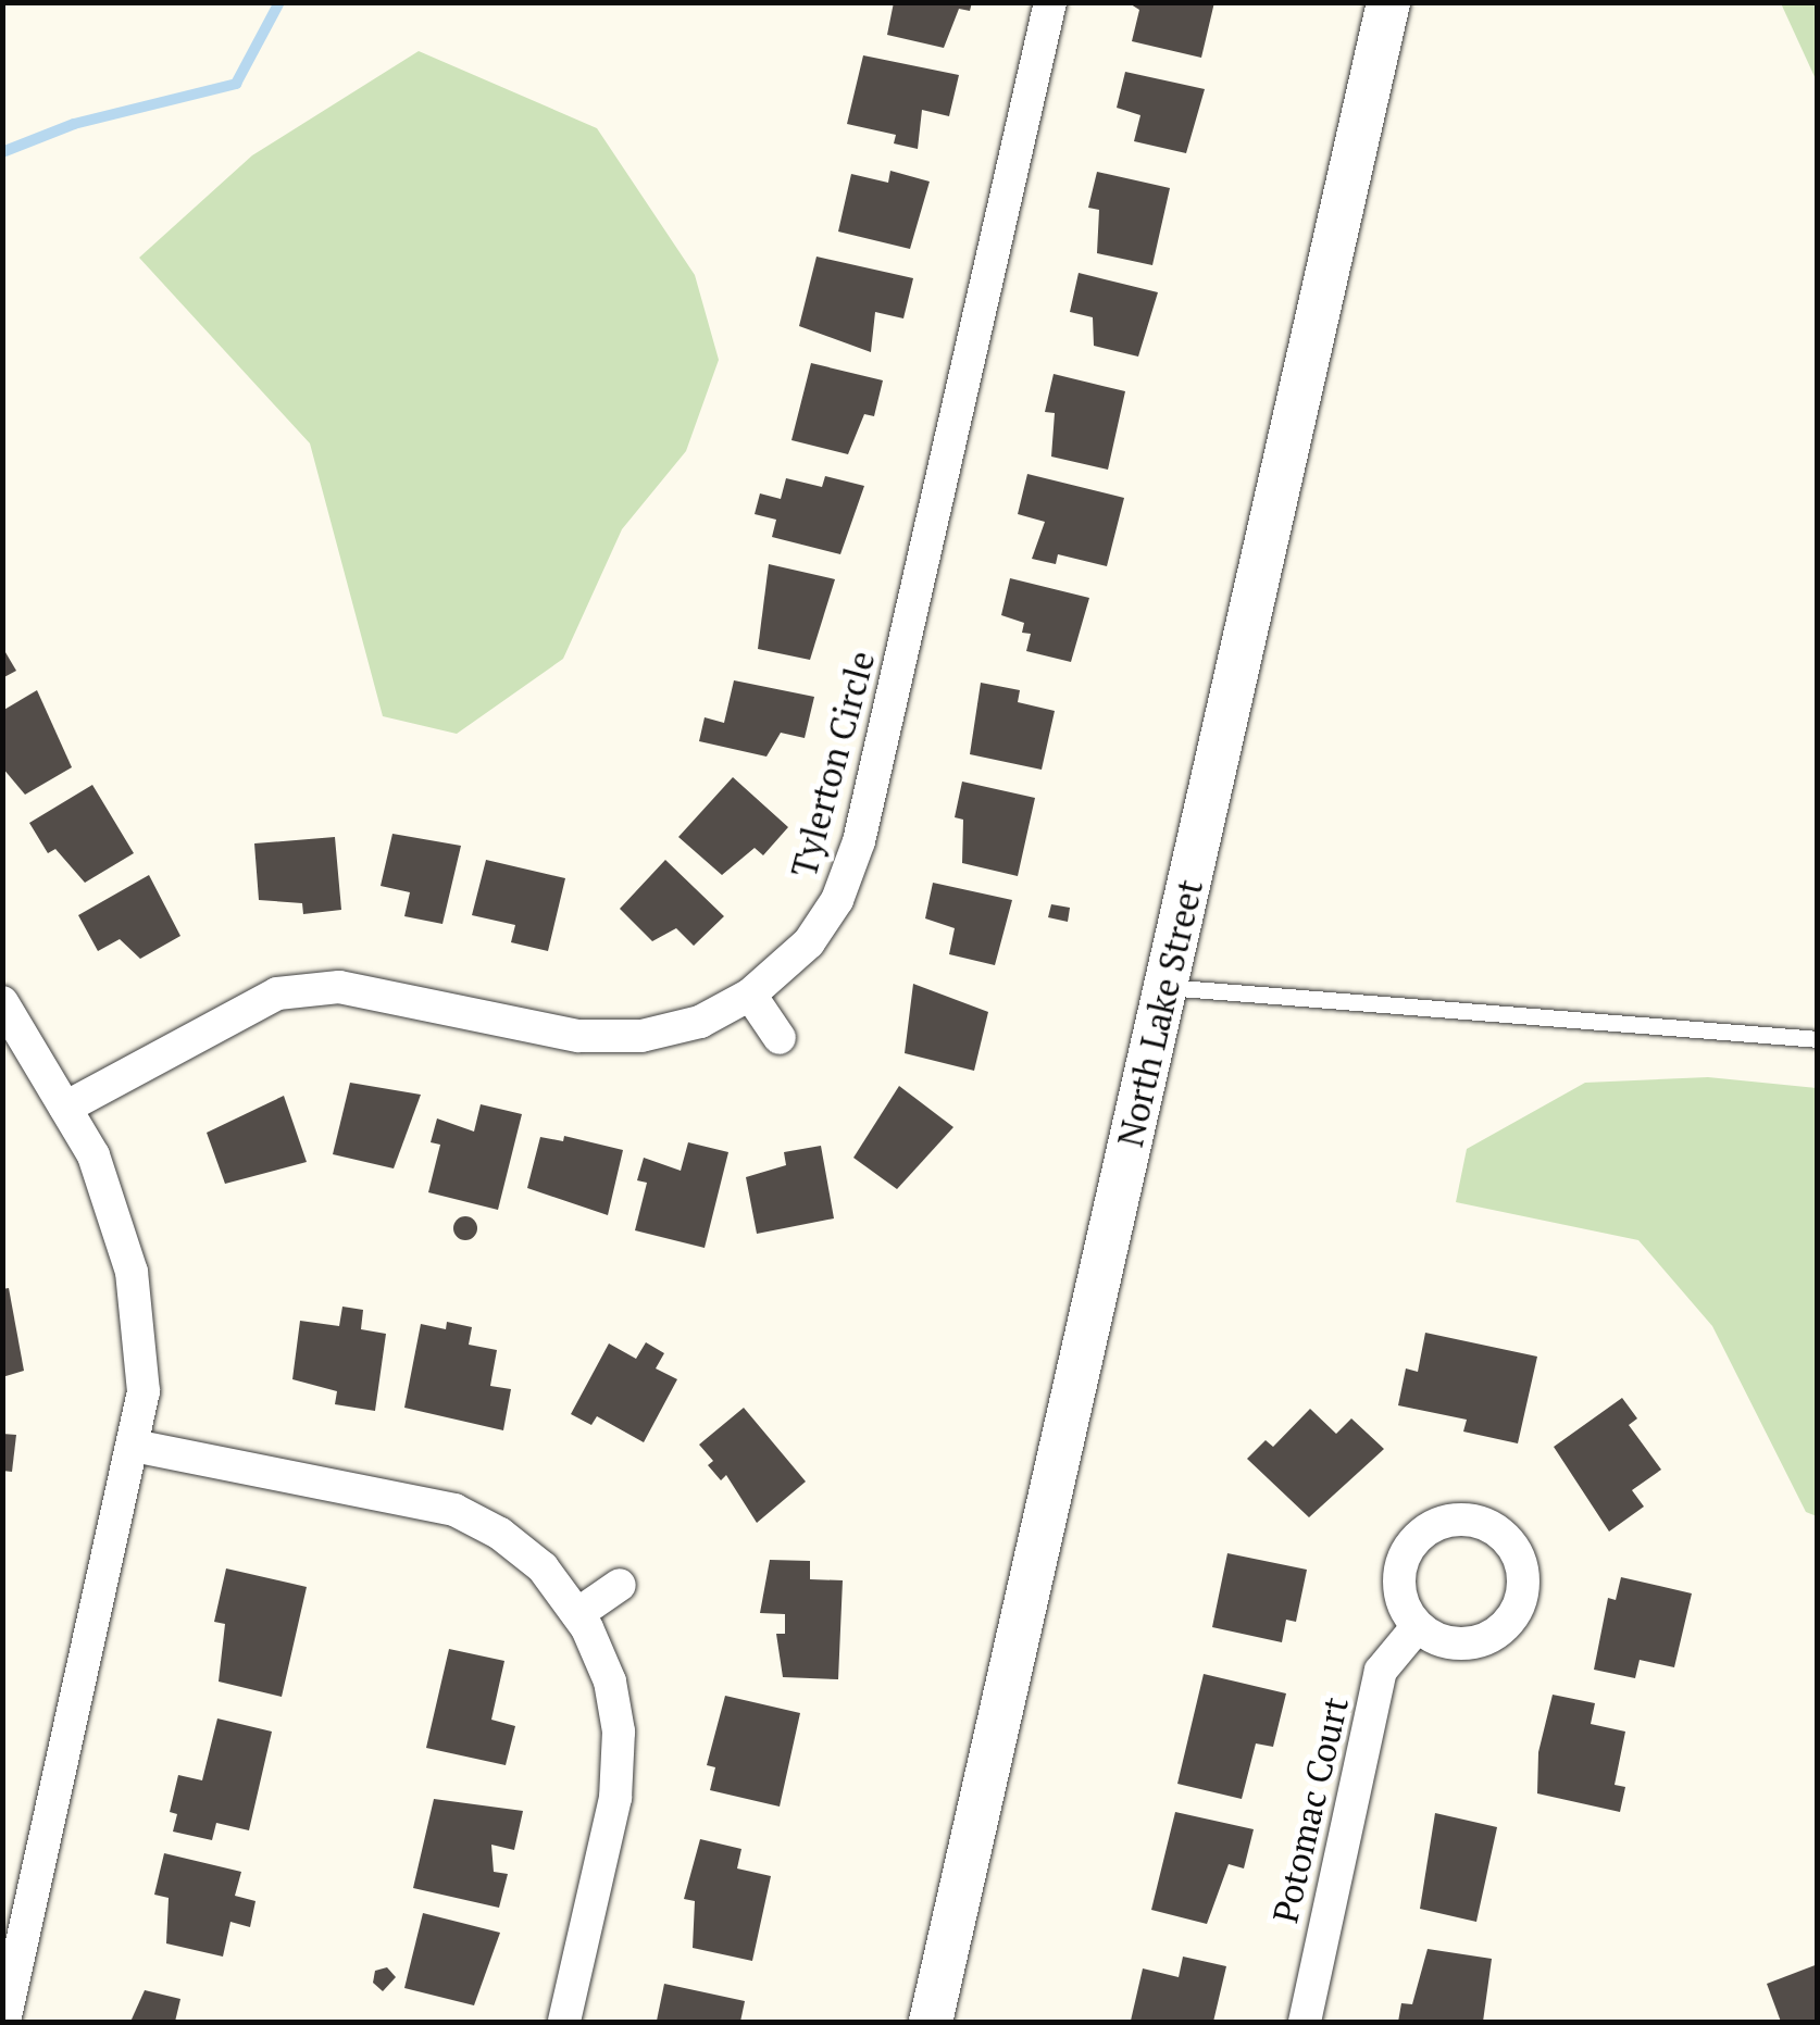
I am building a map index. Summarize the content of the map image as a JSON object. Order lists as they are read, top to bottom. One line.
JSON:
{"streets":{"street":["Tylerton Circle","North Lake Street","Potomac Court"]}}
